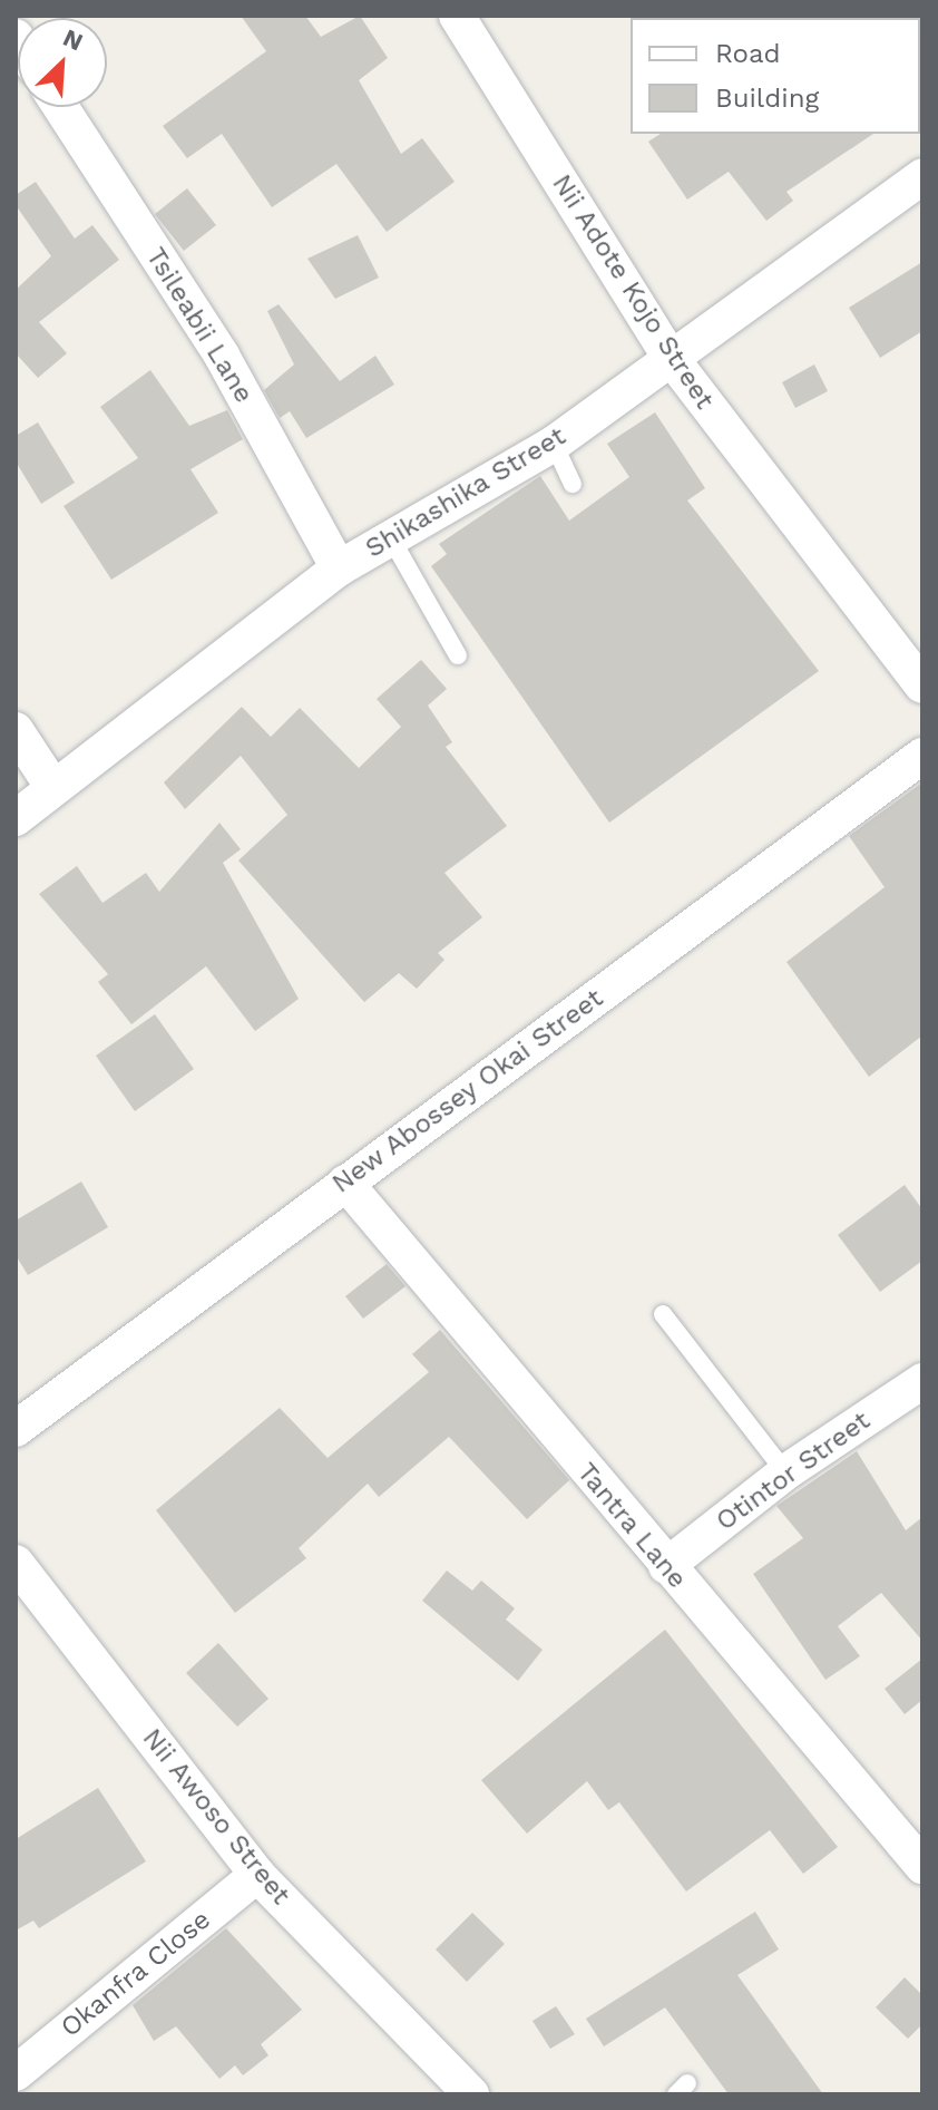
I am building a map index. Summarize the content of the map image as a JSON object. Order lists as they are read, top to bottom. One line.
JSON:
{"streets":{"street":["Nii Adote Kojo Street","Tsileabii Lane","Shikashika Street","New Abossey Okai Street","Otintor Street","Tantra Lane","Nii Awoso Street","Okanfra Close"]},"crossings":[["Nii Adote Kojo Street","Shikashika Street"],["Tsileabii Lane","Shikashika Street"],["New Abossey Okai Street","Tantra Lane"],["Otintor Street","Tantra Lane"],["Nii Awoso Street","Okanfra Close"]],"legend":["Road","Building"],"north":"top right"}
